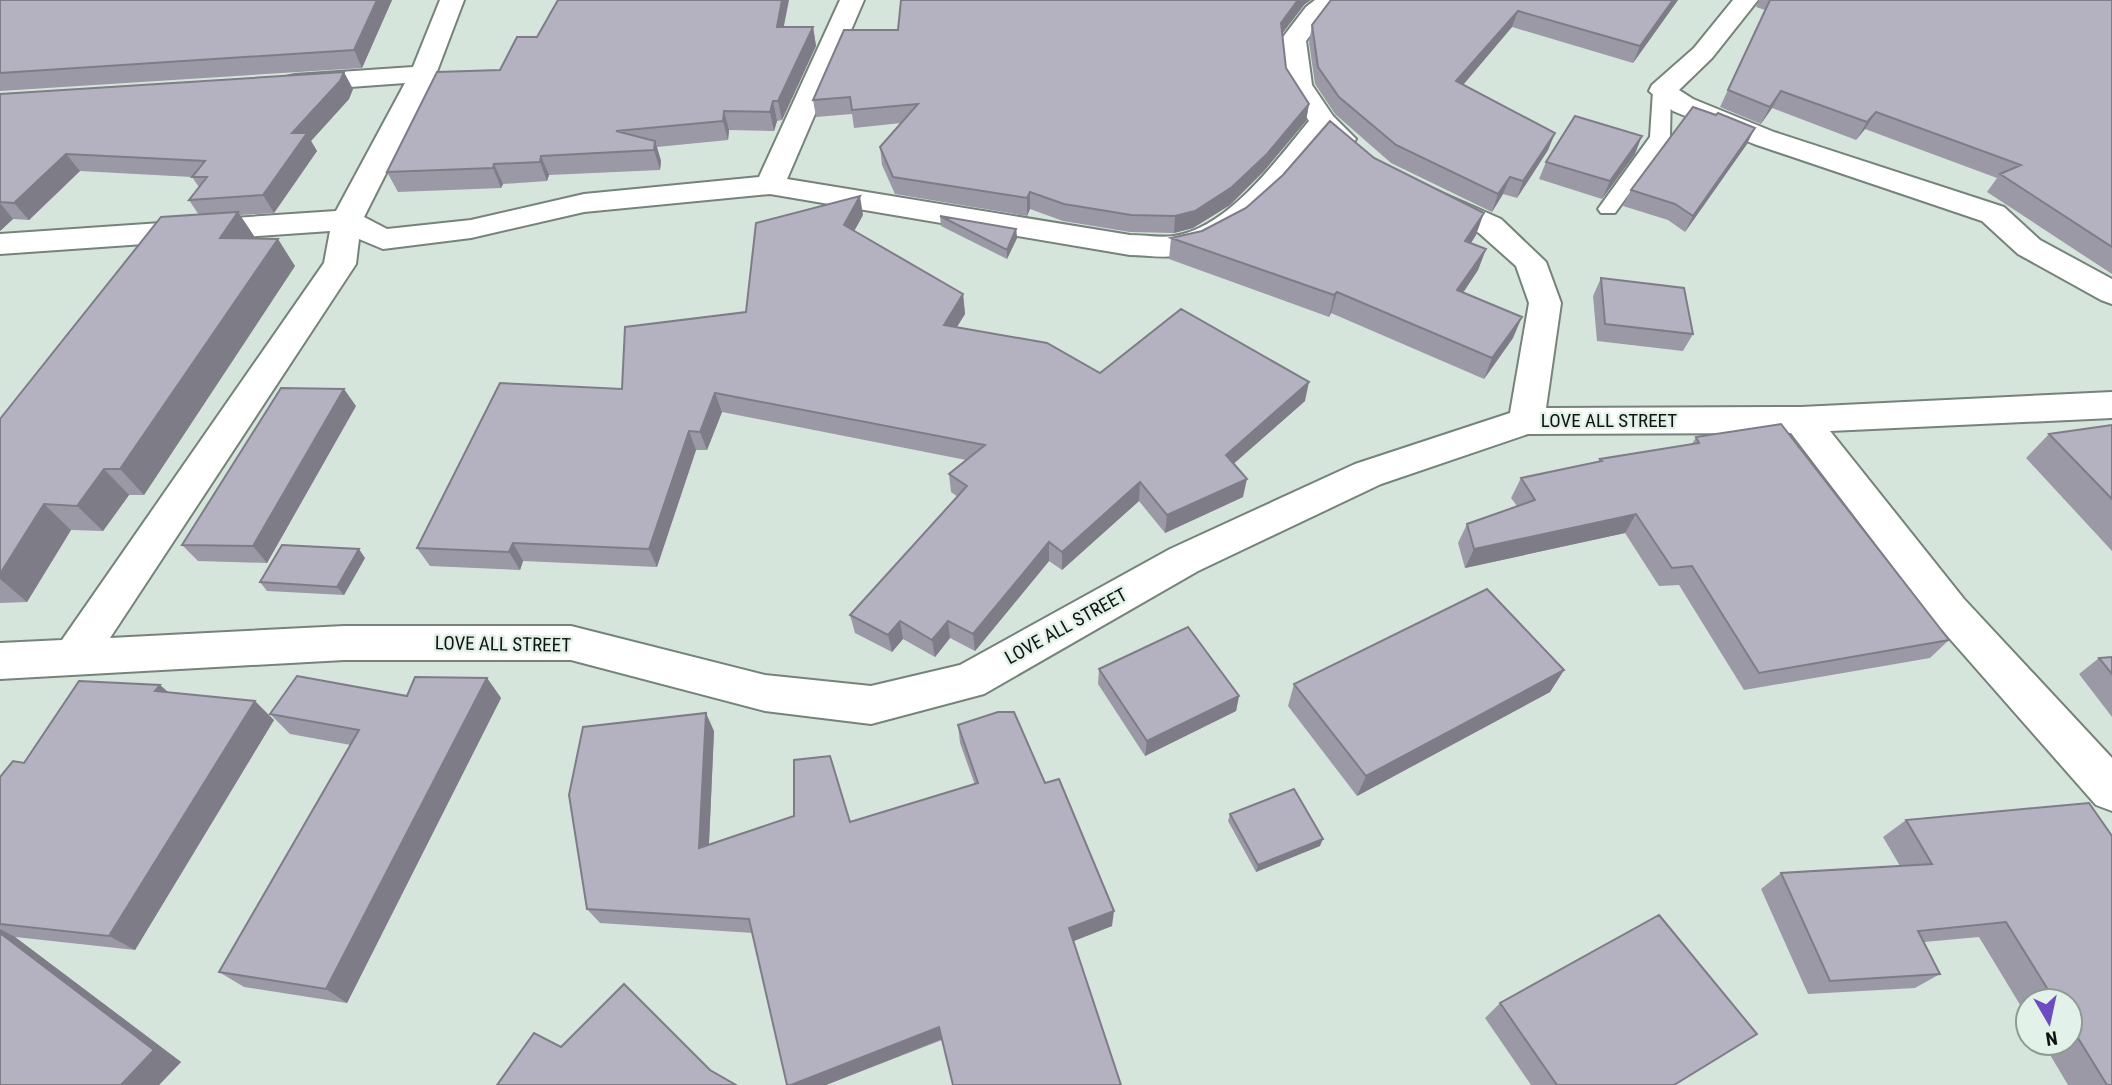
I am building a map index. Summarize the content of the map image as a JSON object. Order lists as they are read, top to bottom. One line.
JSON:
{"streets":{"street":["LOVE ALL STREET"]},"north":"bottom"}
